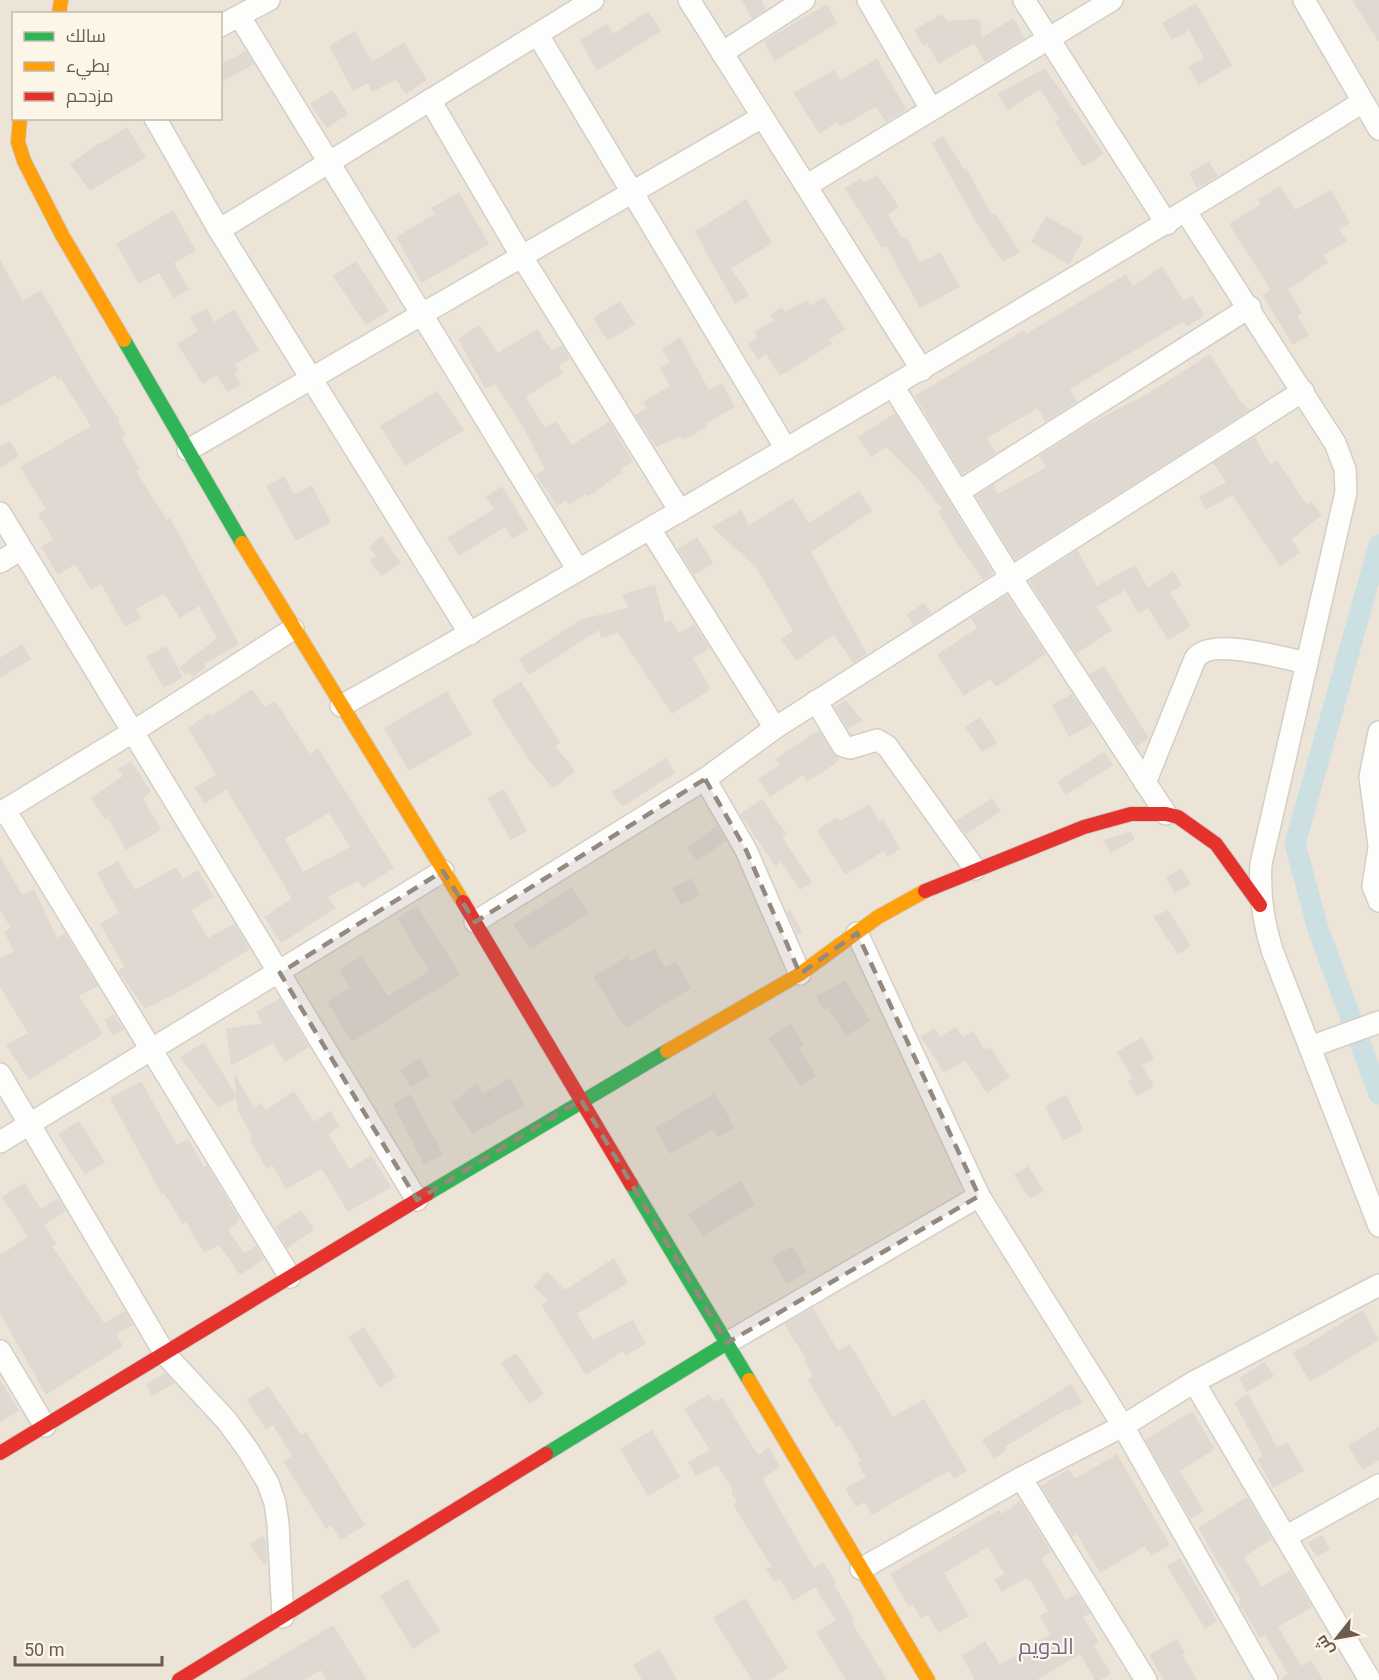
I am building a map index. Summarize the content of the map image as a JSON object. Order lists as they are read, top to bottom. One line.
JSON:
{"districts":["الدويم"],"legend":["سالك","بطيء","مزدحم"],"scale_bar":"50 m","north":"bottom left"}
